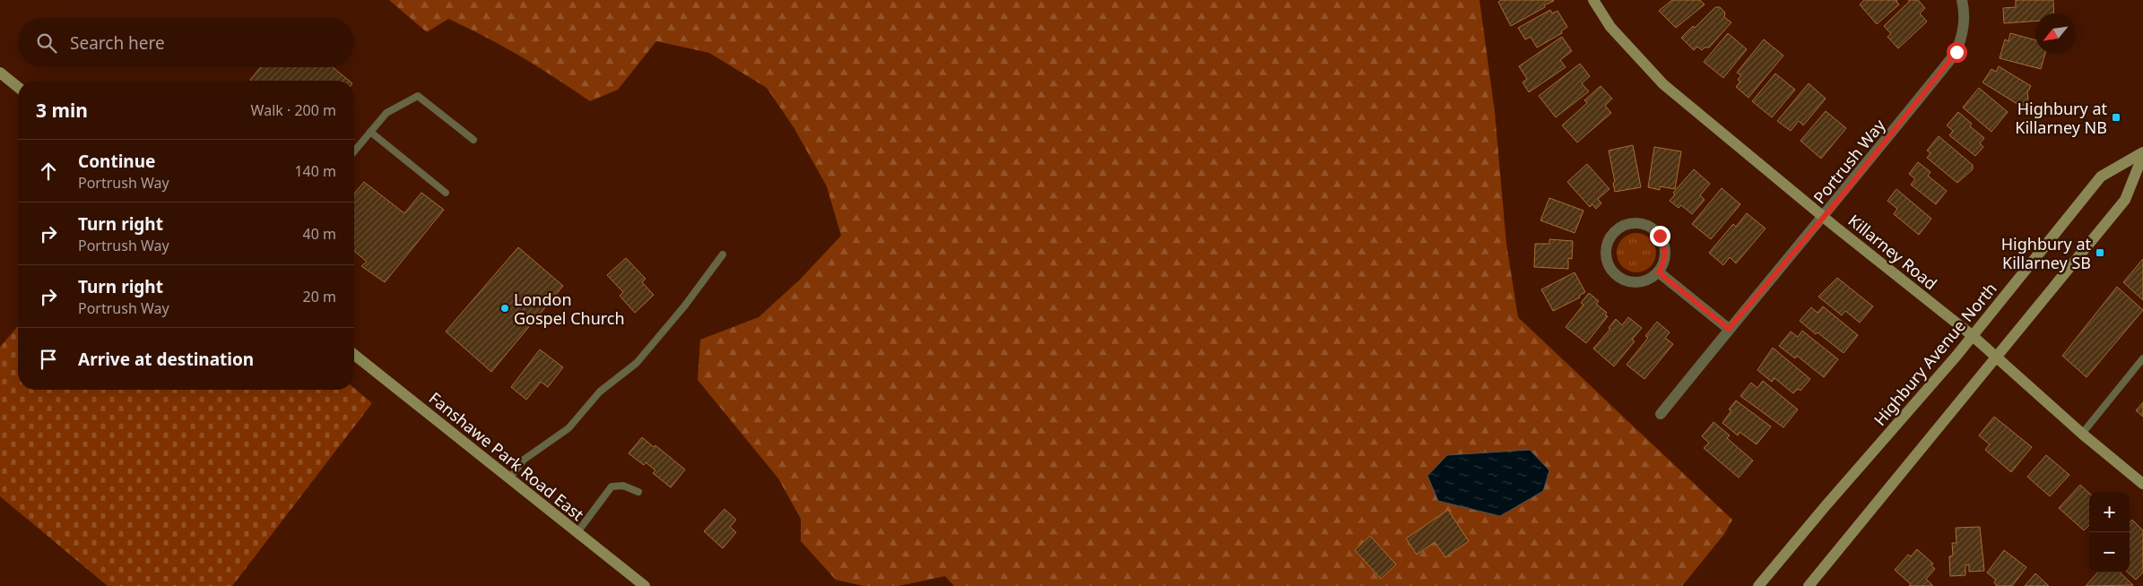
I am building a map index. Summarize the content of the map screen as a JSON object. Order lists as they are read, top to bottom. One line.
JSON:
{"streets":{"main road":["Killarney Road","Highbury Avenue North","Fanshawe Park Road East"],"street":["Portrush Way"]},"crossings":[["Portrush Way","Killarney Road"],["Killarney Road","Highbury Avenue North"]],"places":{"transit":["Highbury at Killarney NB","Highbury at Killarney SB"],"other":["London Gospel Church"]},"north":"bottom left","page":{"search":"Search here","heading":["3 min","Walk · 200 m"],"list":[["Continue","Portrush Way","140 m"],["Turn right","Portrush Way","40 m"],["Turn right","Portrush Way","20 m"],"Arrive at destination"],"map_buttons":["+","−"]}}
